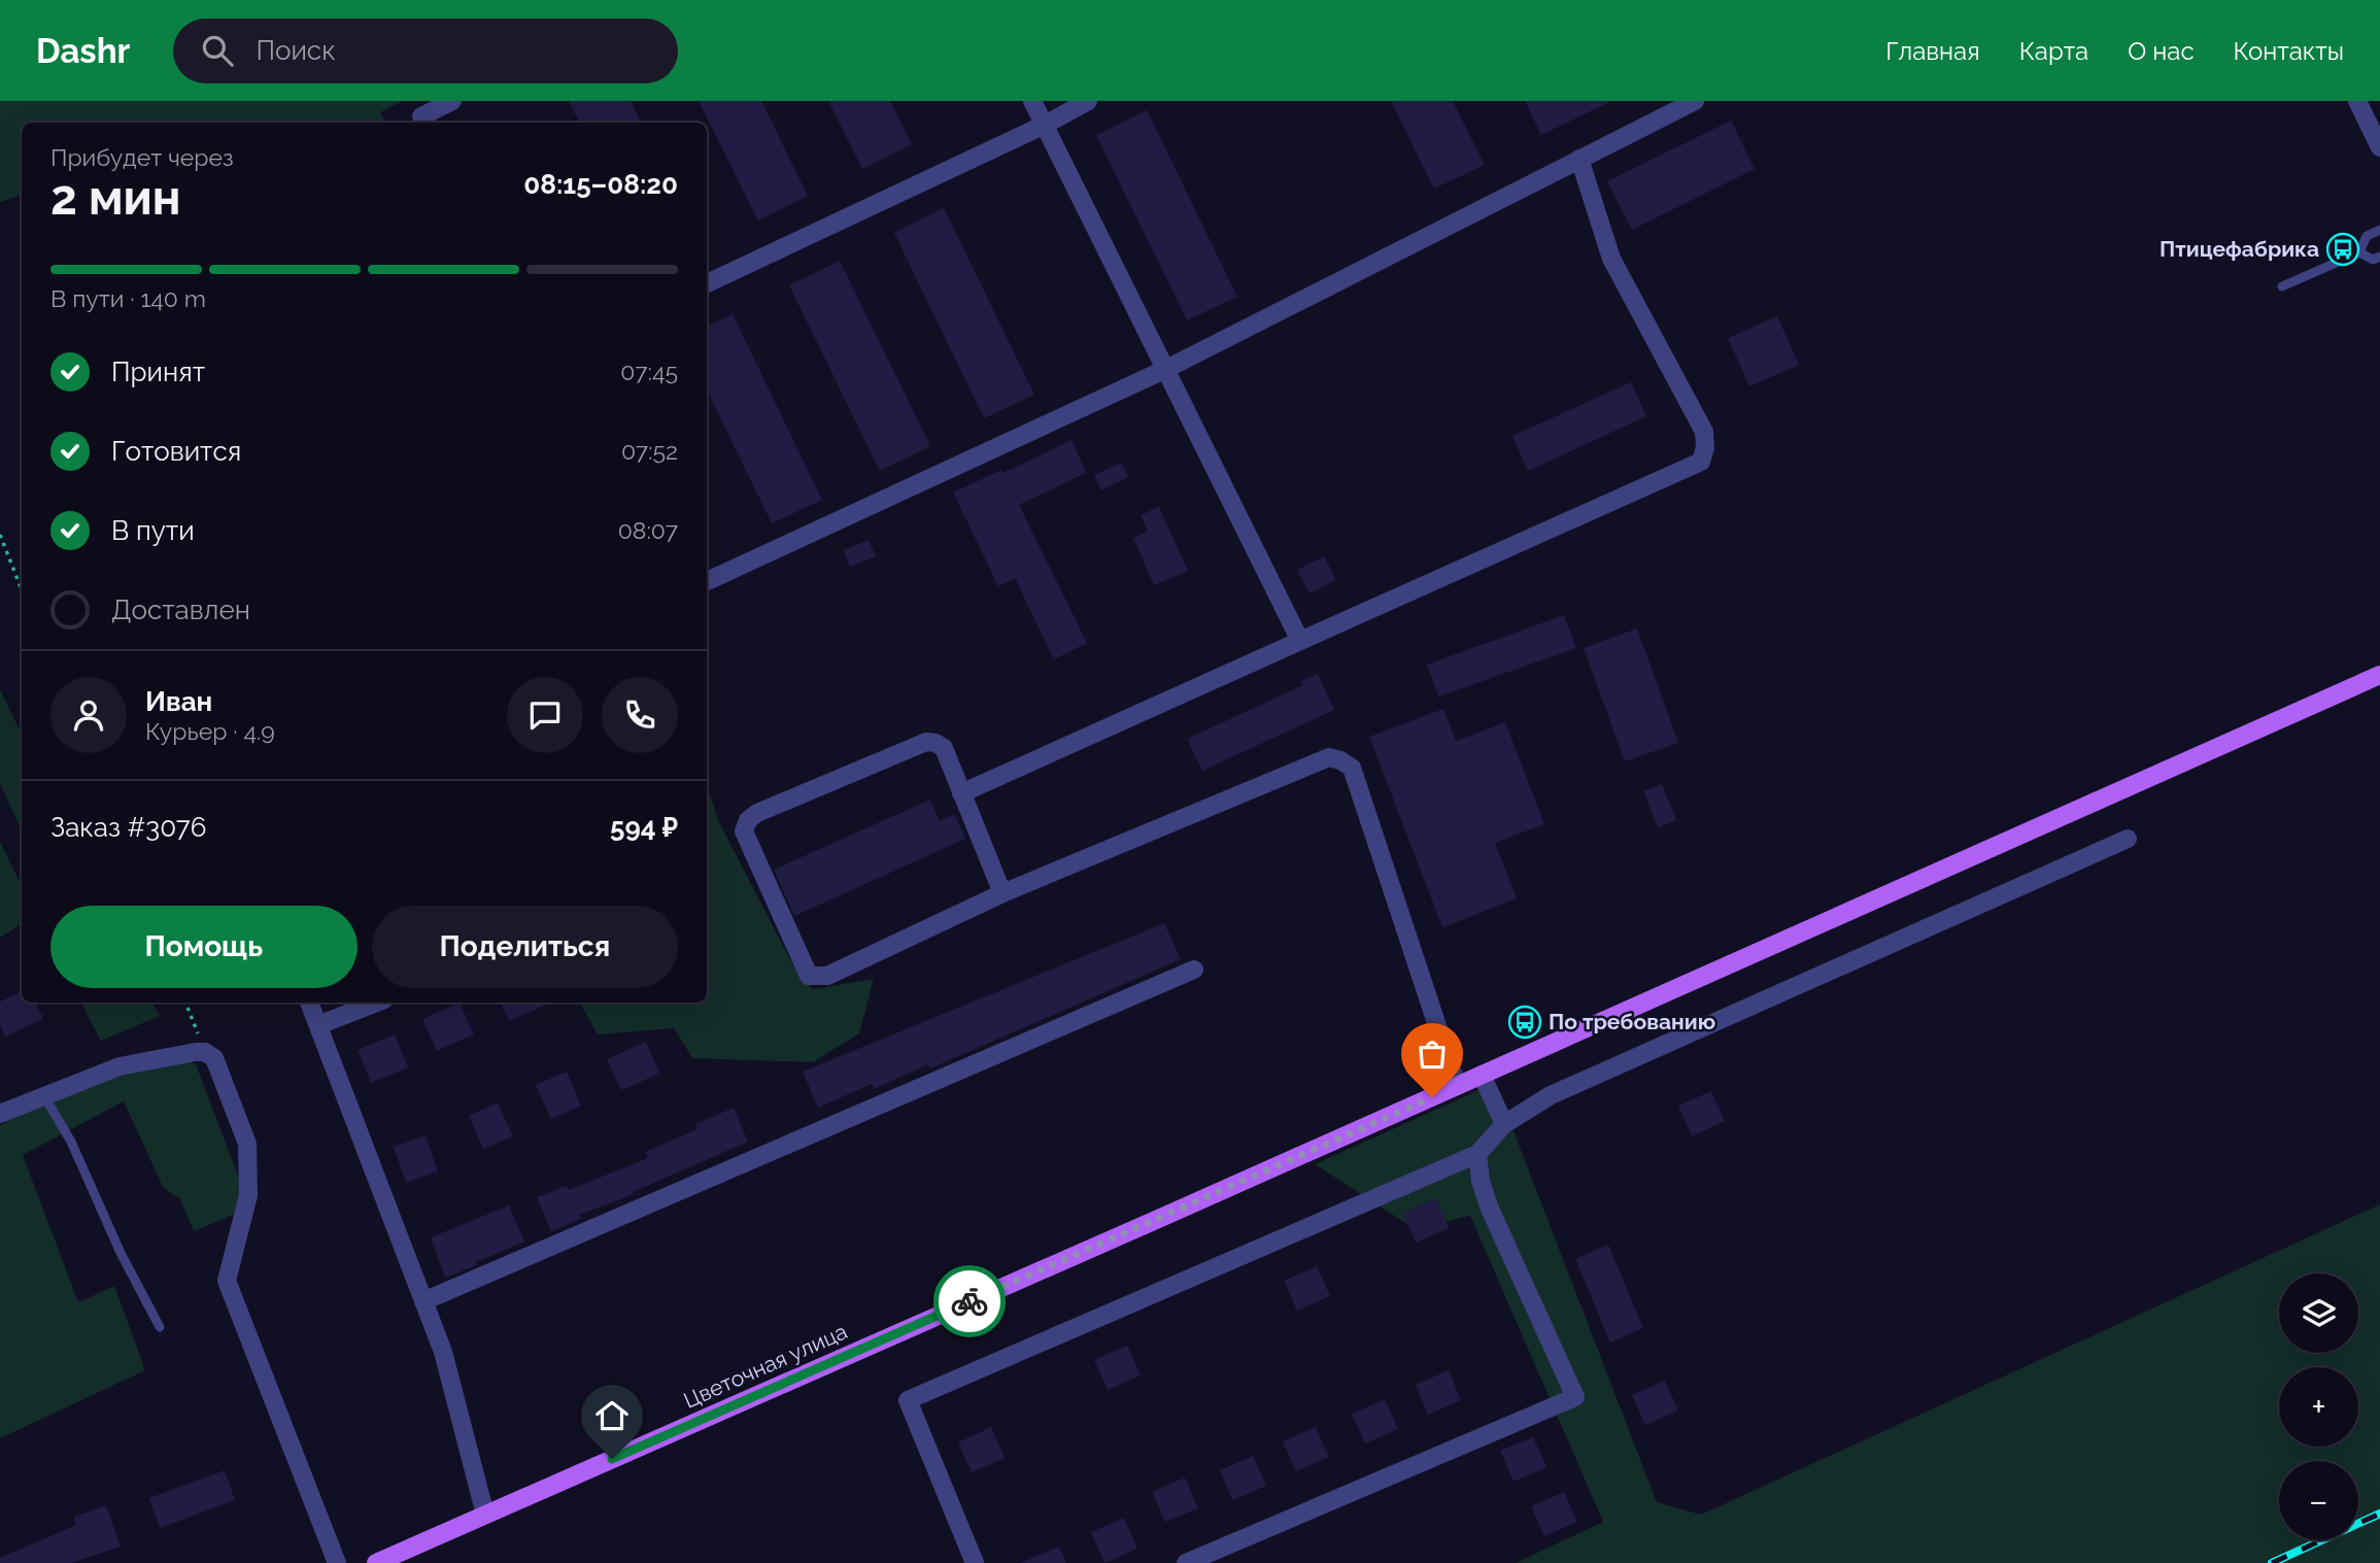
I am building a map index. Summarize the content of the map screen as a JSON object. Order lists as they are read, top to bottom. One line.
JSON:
{"streets":{"main road":["Цветочная улица"]},"places":{"bus stop":["Птицефабрика","По требованию"]},"page":{"header":"Dashr","search":"Поиск","nav":["Главная","Карта","О нас","Контакты"],"heading":["2 мин","Прибудет через","08:15–08:20"],"panel":["Иван","Курьер · 4.9","Заказ #3076","594 ₽"],"bar":"В пути · 140 m","list":[["Принят","07:45"],["Готовится","07:52"],["В пути","08:07"],"Доставлен"],"buttons":["Помощь","Поделиться"],"map_buttons":["+","−"]}}
